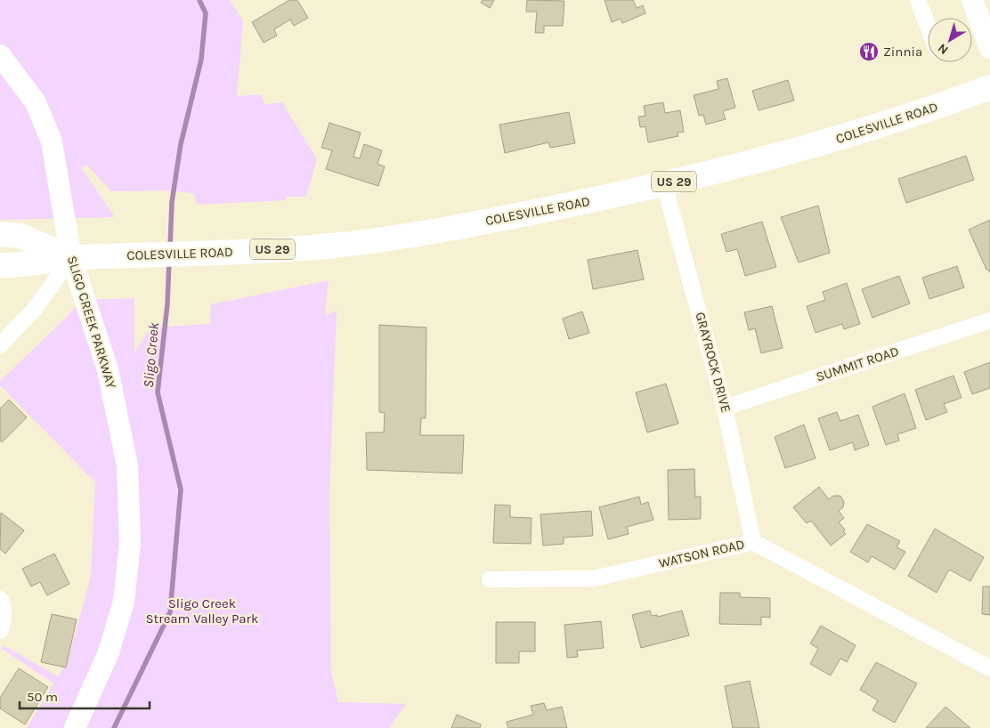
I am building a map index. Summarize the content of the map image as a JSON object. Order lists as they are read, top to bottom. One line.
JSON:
{"streets":{"highway":["COLESVILLE ROAD","US 29"],"street":["SLIGO CREEK PARKWAY","GRAYROCK DRIVE","SUMMIT ROAD","WATSON ROAD"]},"crossings":[["COLESVILLE ROAD","SLIGO CREEK PARKWAY"],["COLESVILLE ROAD","GRAYROCK DRIVE"],["GRAYROCK DRIVE","SUMMIT ROAD"],["GRAYROCK DRIVE","WATSON ROAD"]],"water":["Sligo Creek"],"parks":["Sligo Creek Stream Valley Park"],"places":{"restaurant":["Zinnia"]},"scale_bar":"50 m","north":"bottom left"}
